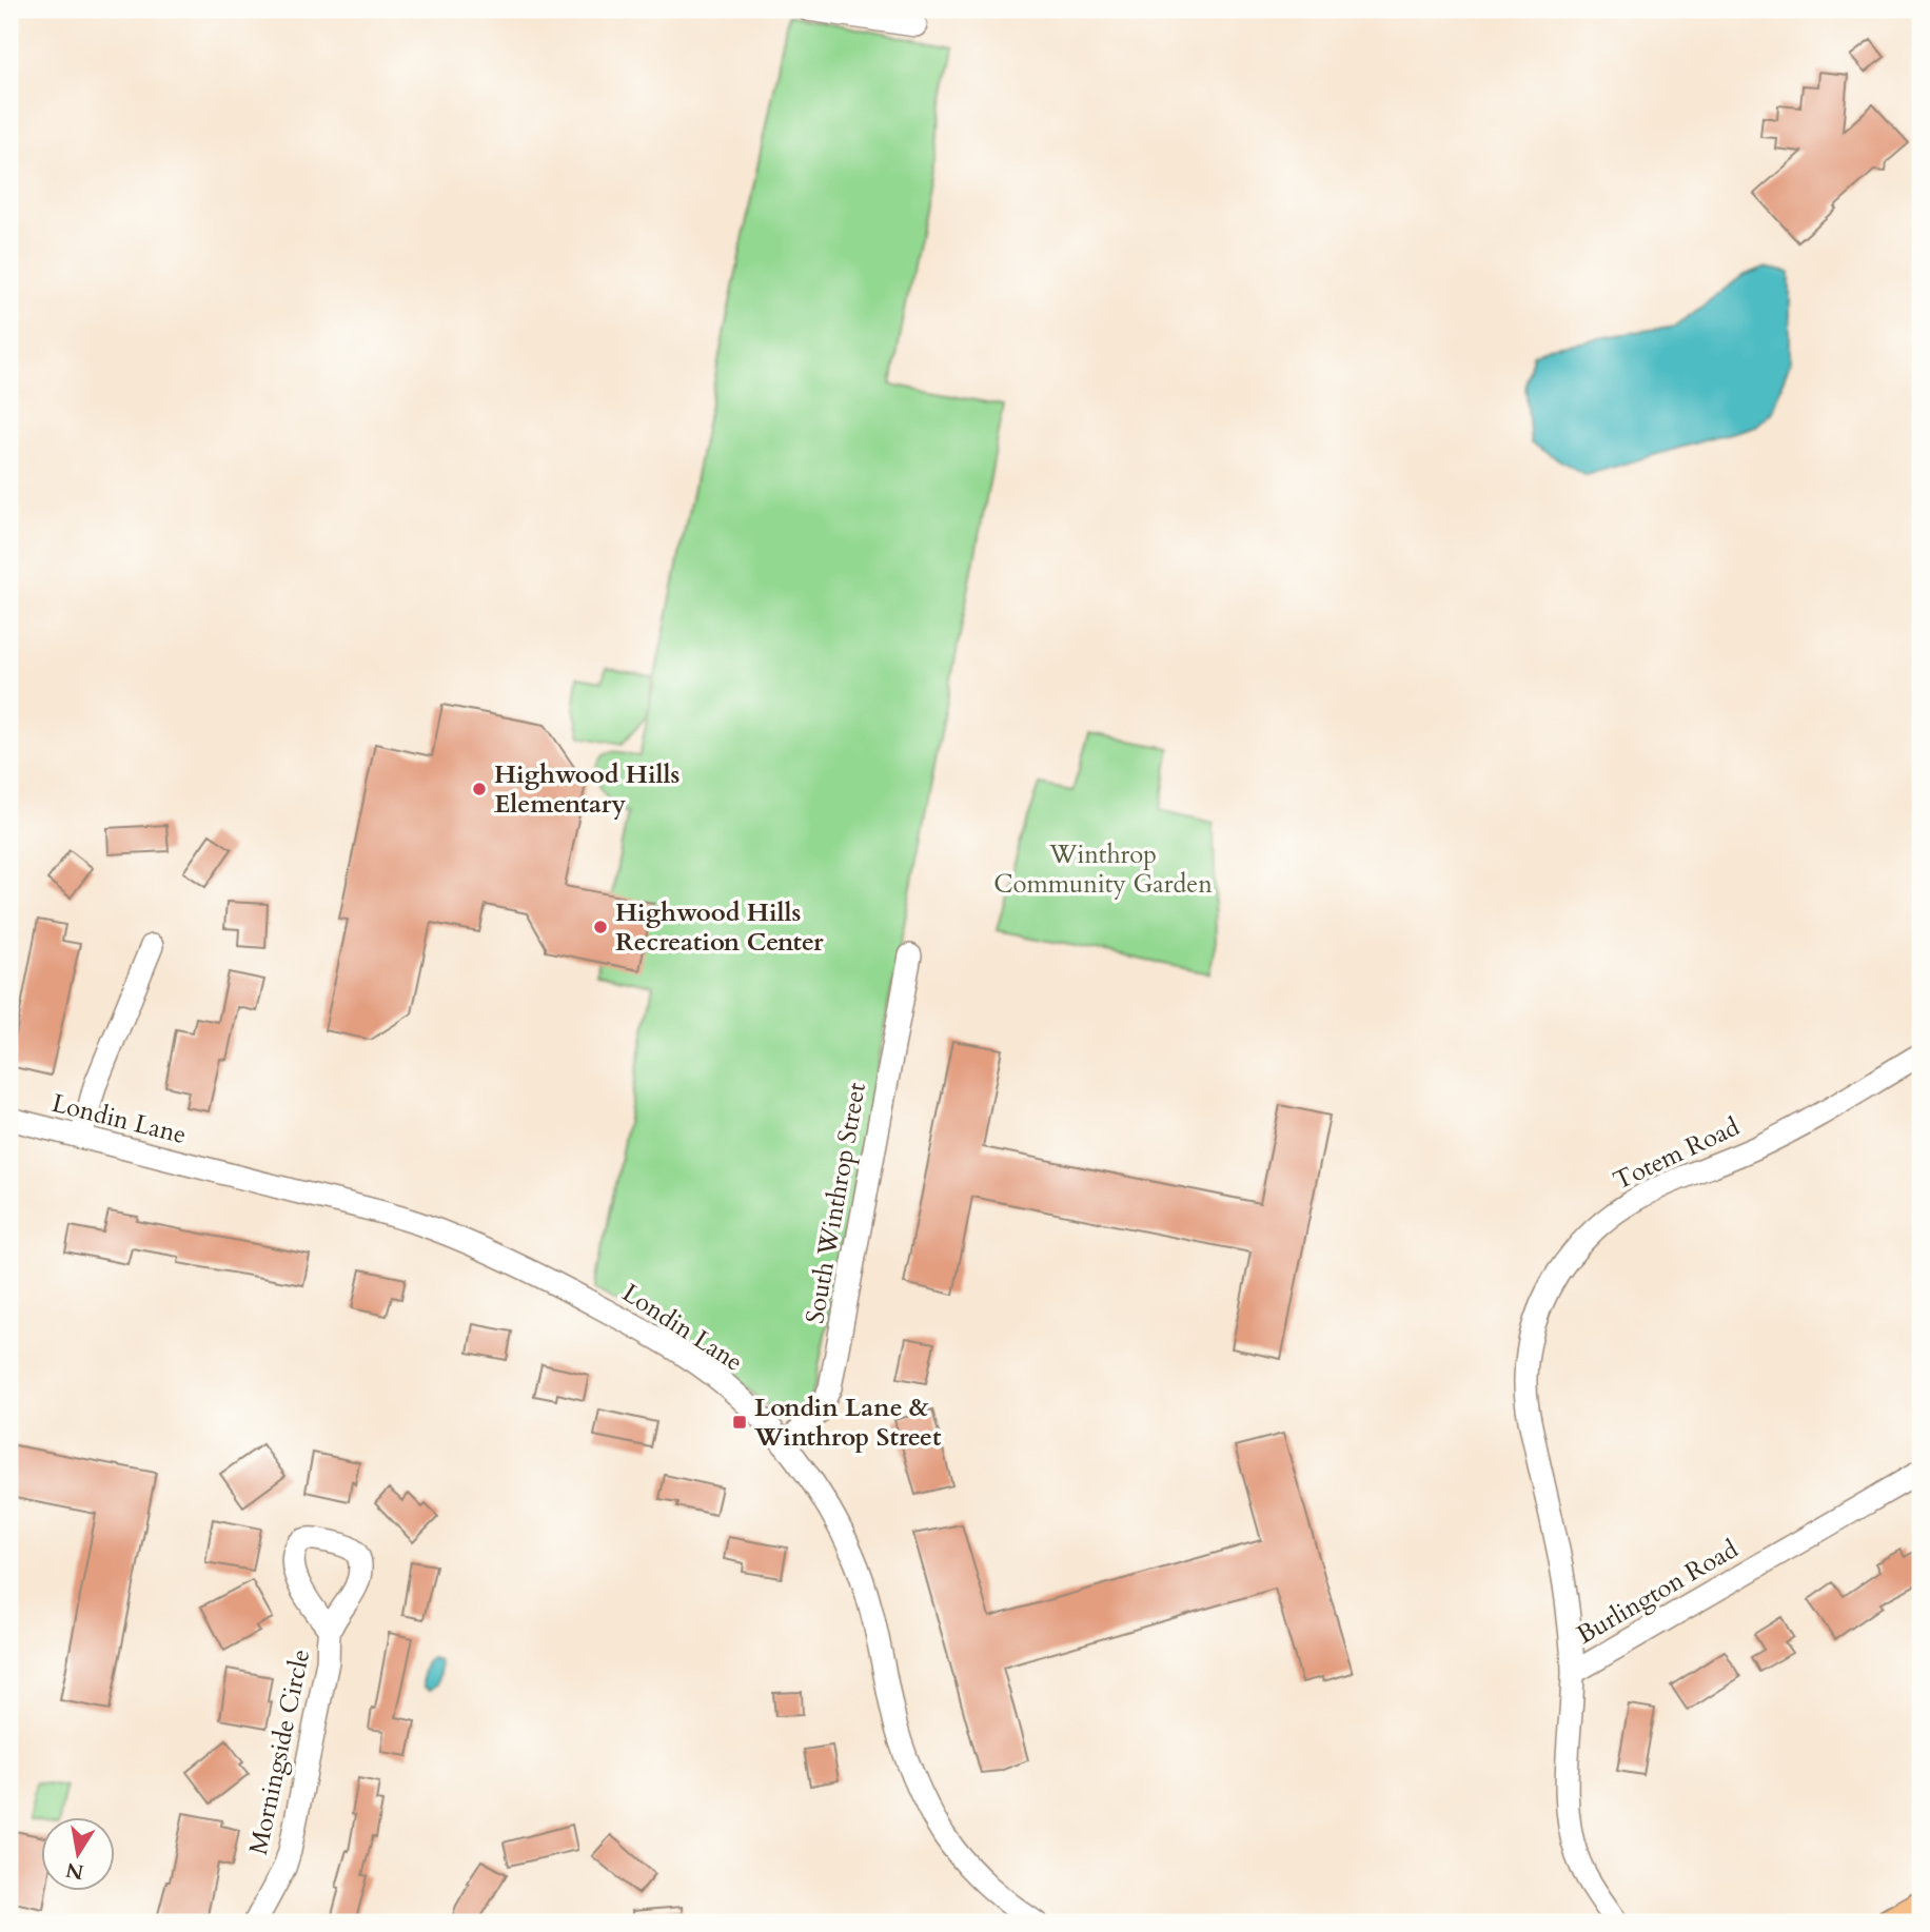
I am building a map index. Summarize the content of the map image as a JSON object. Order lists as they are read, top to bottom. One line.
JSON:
{"streets":{"street":["Londin Lane","Totem Road","South Winthrop Street","Burlington Road","Morningside Circle"]},"crossings":[["Londin Lane","South Winthrop Street"],["Totem Road","Burlington Road"]],"parks":["Winthrop Community Garden"],"places":{"other":["Highwood Hills Elementary","Highwood Hills Recreation Center"],"transit":["Londin Lane & Winthrop Street"]},"north":"bottom"}
